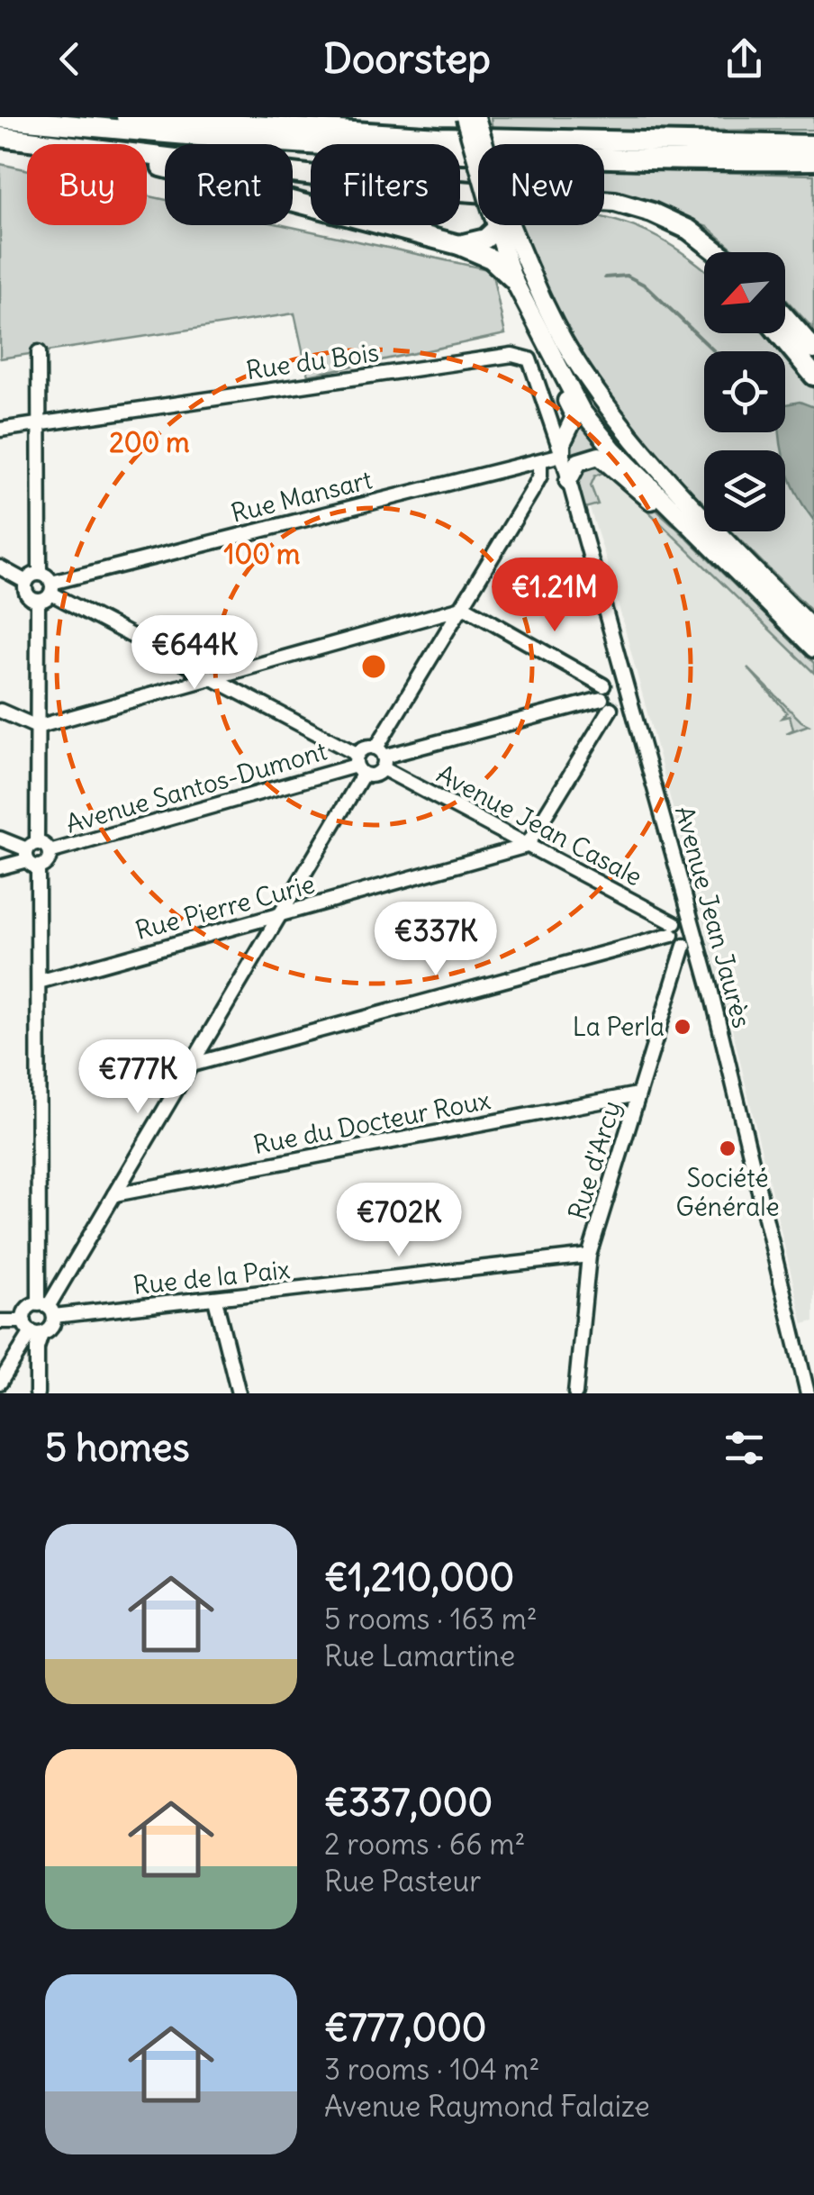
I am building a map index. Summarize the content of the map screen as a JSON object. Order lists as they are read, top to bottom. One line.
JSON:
{"streets":{"street":["Rue du Bois","Rue Mansart","Avenue Santos-Dumont","Avenue Jean Casale","Rue Pierre Curie","Avenue Jean Jaurès","Rue du Docteur Roux","Rue d'Arcy","Rue de la Paix"]},"crossings":[["Rue du Bois","Rue Mansart"],["Rue du Bois","Avenue Jean Jaurès"],["Rue Mansart","Avenue Jean Jaurès"],["Avenue Jean Casale","Rue Pierre Curie"],["Avenue Jean Casale","Avenue Jean Jaurès"],["Avenue Jean Casale","Rue d'Arcy"],["Avenue Jean Jaurès","Rue d'Arcy"],["Rue du Docteur Roux","Rue d'Arcy"],["Rue d'Arcy","Rue de la Paix"]],"places":["La Perla","Société Générale"],"north":"bottom left","page":{"header":"Doorstep","chip":["Buy","Rent","Filters","New"],"price":["€1.21M","€644K","€337K","€777K","€702K"],"heading":"5 homes","list":[{"name":"€1,210,000","note":"5 rooms · 163 m² · Rue Lamartine"},{"name":"€337,000","note":"2 rooms · 66 m² · Rue Pasteur"},{"name":"€777,000","note":"3 rooms · 104 m² · Avenue Raymond Falaize"}]},"rings":["200 m","100 m"]}
